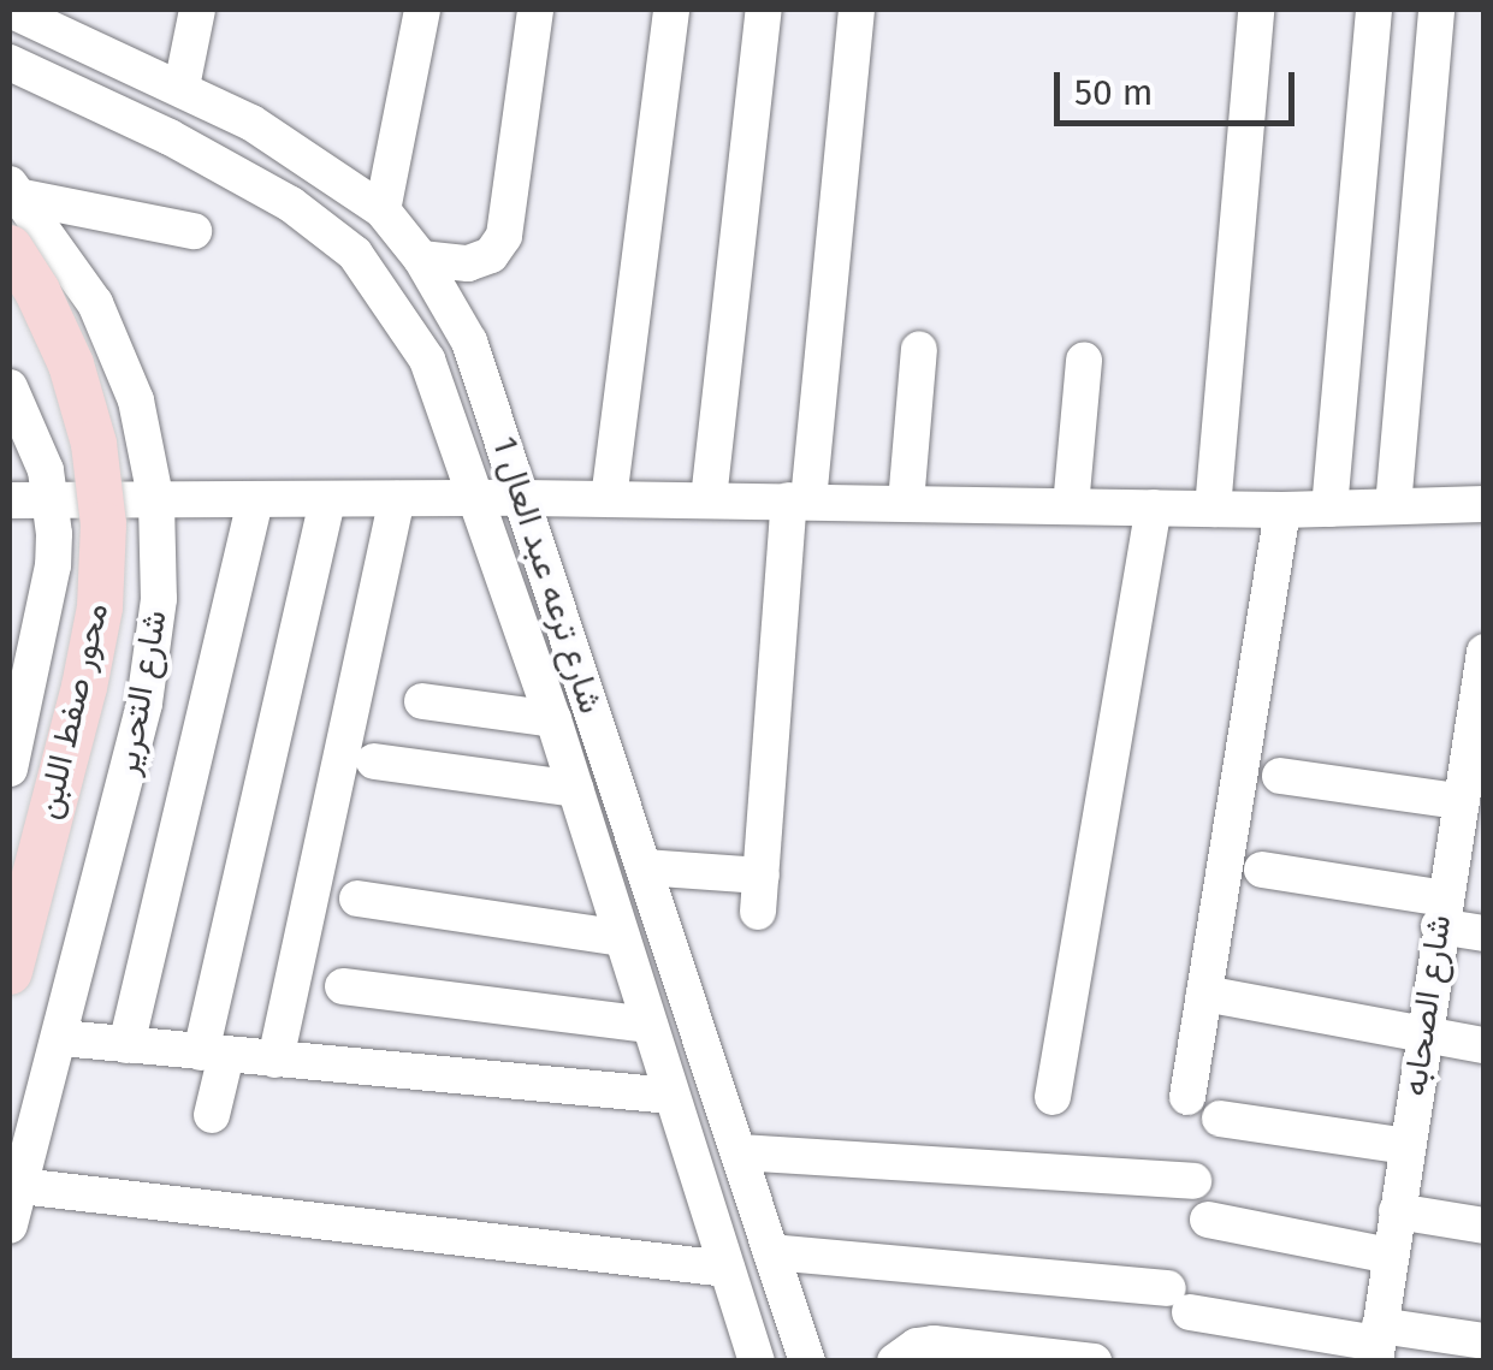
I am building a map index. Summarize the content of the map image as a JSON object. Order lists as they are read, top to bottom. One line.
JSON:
{"streets":{"main road":["محور صفط اللبن"],"street":["شارع ترعه عبد العال 1","شارع التحرير","شارع الصحابه"]},"scale_bar":"50 m"}
